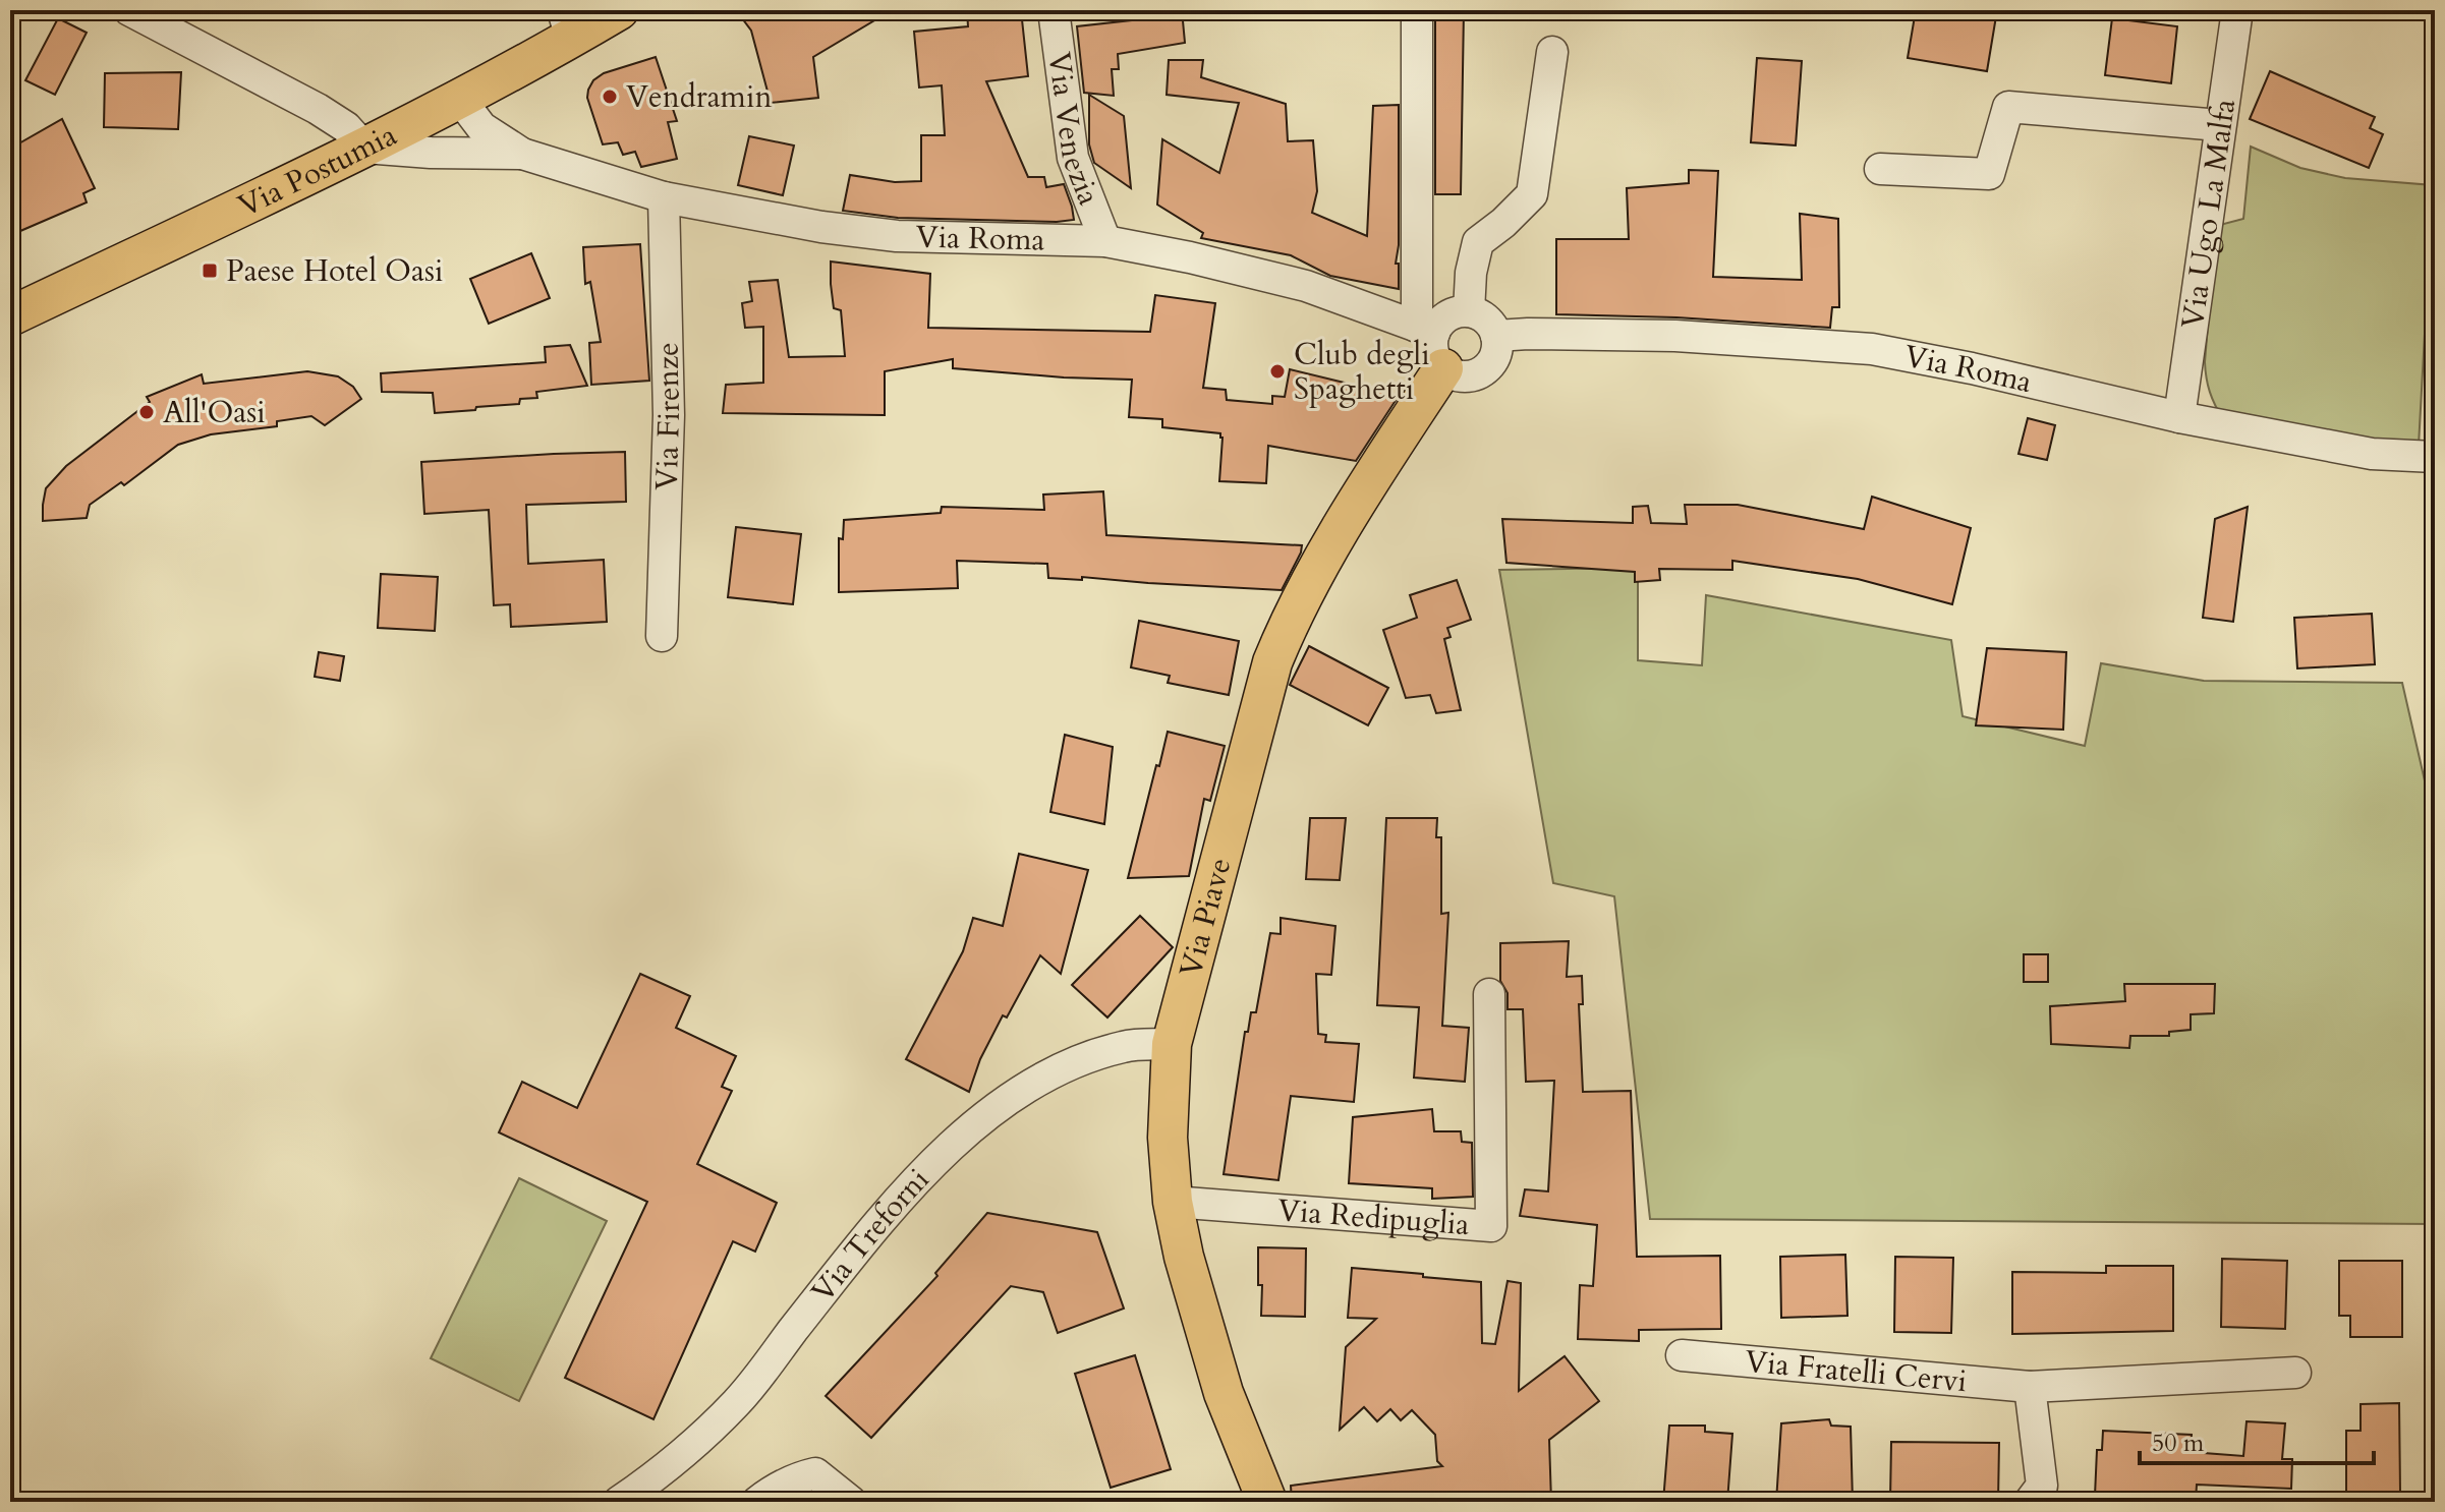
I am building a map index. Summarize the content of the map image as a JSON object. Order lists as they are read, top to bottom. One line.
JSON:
{"streets":{"main road":["Via Postumia","Via Piave"],"street":["Via Venezia","Via Ugo La Malfa","Via Roma","Via Firenze","Via Redipuglia","Via Treforni","Via Fratelli Cervi"]},"crossings":[["Via Venezia","Via Roma"],["Via Postumia","Via Roma"],["Via Ugo La Malfa","Via Roma"],["Via Roma","Via Firenze"],["Via Roma","Via Piave"],["Via Piave","Via Redipuglia"],["Via Piave","Via Treforni"]],"places":{"other":["Vendramin","Club degli Spaghetti","All'Oasi"],"transit":["Paese Hotel Oasi"]},"scale_bar":"50 m"}
